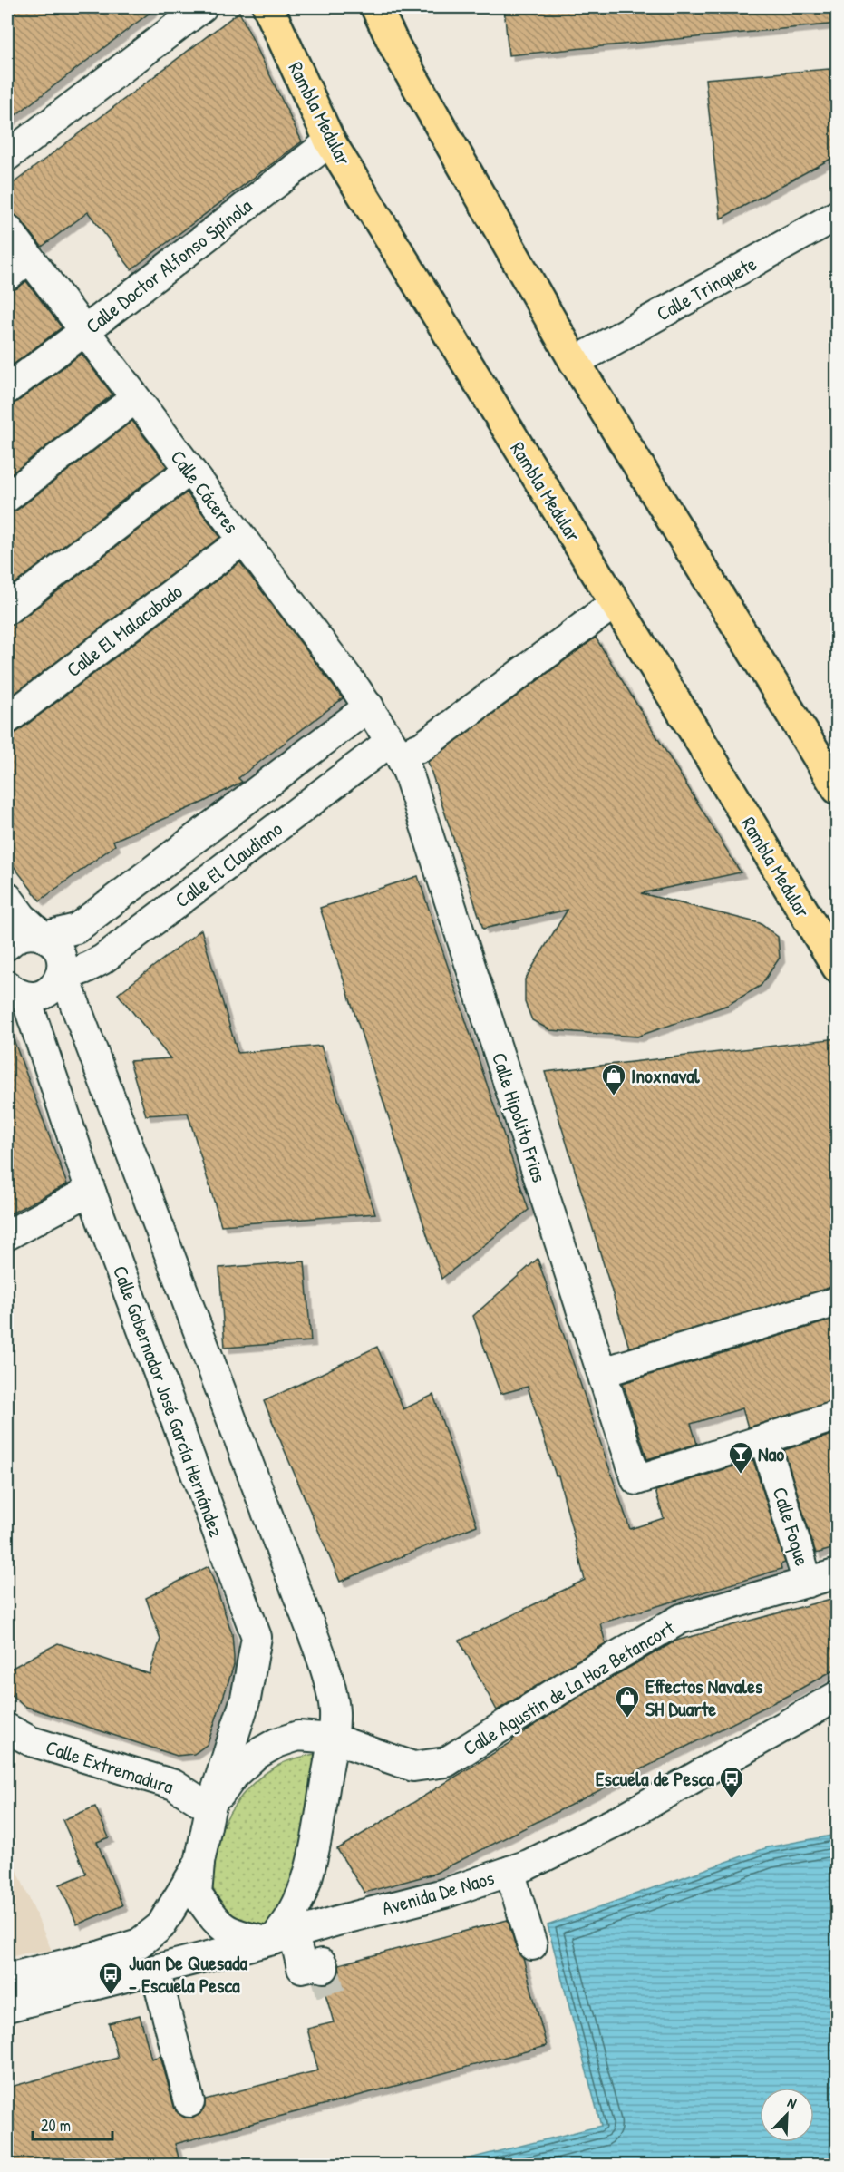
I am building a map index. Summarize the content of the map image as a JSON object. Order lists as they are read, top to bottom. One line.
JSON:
{"streets":{"main road":["Rambla Medular"],"street":["Calle Doctor Alfonso Spínola","Calle Trinquete","Calle Cáceres","Calle El Malacabado","Calle El Claudiano","Calle Hipolito Frias","Calle Gobernador José García Hernández","Calle Foque","Calle Agustin de La Hoz Betancort","Calle Extremadura","Avenida De Naos"]},"crossings":[["Rambla Medular","Calle Doctor Alfonso Spínola"],["Rambla Medular","Calle El Claudiano"],["Calle Doctor Alfonso Spínola","Calle Cáceres"],["Calle Cáceres","Calle El Malacabado"],["Calle Cáceres","Calle El Claudiano"],["Calle Cáceres","Calle Hipolito Frias"],["Calle El Claudiano","Calle Hipolito Frias"],["Calle Hipolito Frias","Calle Foque"],["Calle Gobernador José García Hernández","Calle Agustin de La Hoz Betancort"],["Calle Gobernador José García Hernández","Calle Extremadura"],["Calle Foque","Calle Agustin de La Hoz Betancort"],["Calle Agustin de La Hoz Betancort","Calle Extremadura"]],"places":{"shop":["Inoxnaval","Effectos Navales SH Duarte"],"bar":["Nao"],"bus stop":["Escuela de Pesca","Juan De Quesada - Escuela Pesca"]},"scale_bar":"20 m","north":"top right"}
